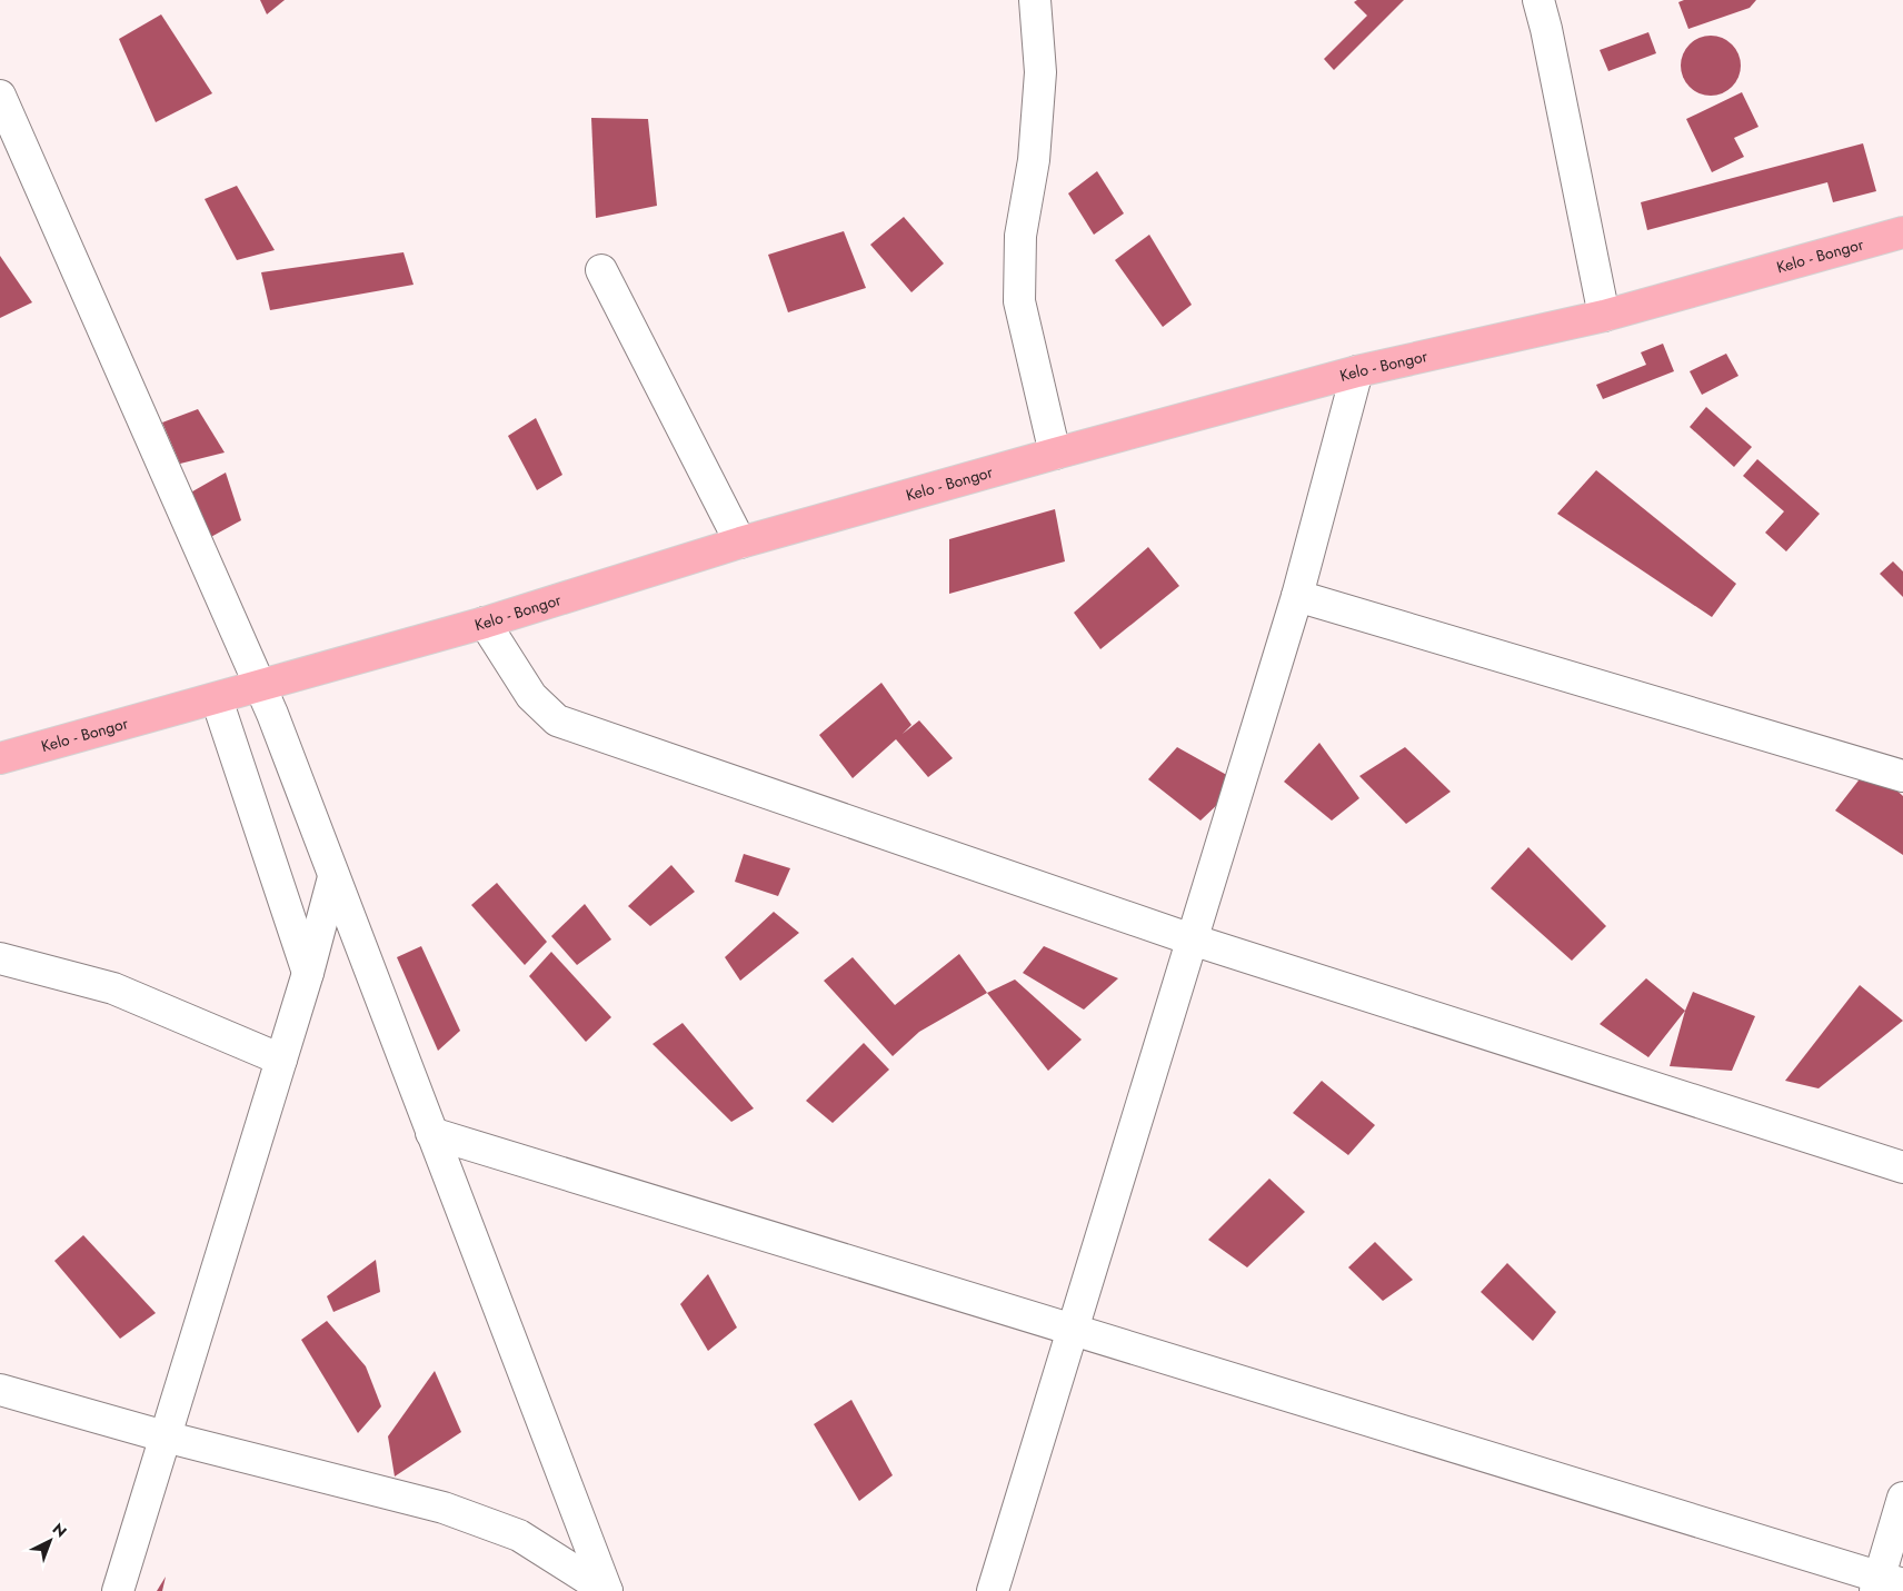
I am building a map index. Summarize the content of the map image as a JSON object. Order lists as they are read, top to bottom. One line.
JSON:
{"streets":{"highway":["Kelo - Bongor"]},"north":"top right"}
